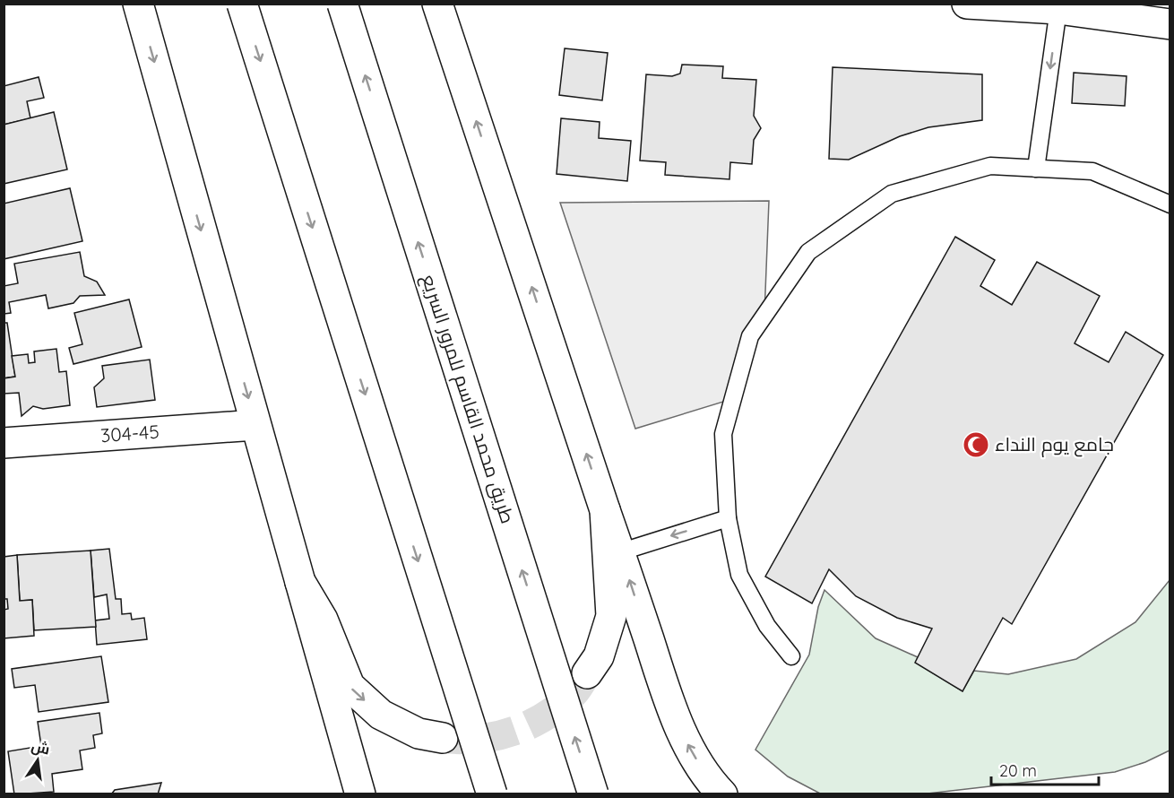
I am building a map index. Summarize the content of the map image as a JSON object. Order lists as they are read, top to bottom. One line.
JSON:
{"streets":{"main road":["طريق محمد القاسم للمرور السريع","304-45"]},"places":{"mosque":["جامع يوم النداء"]},"scale_bar":"20 m","north":"top"}
